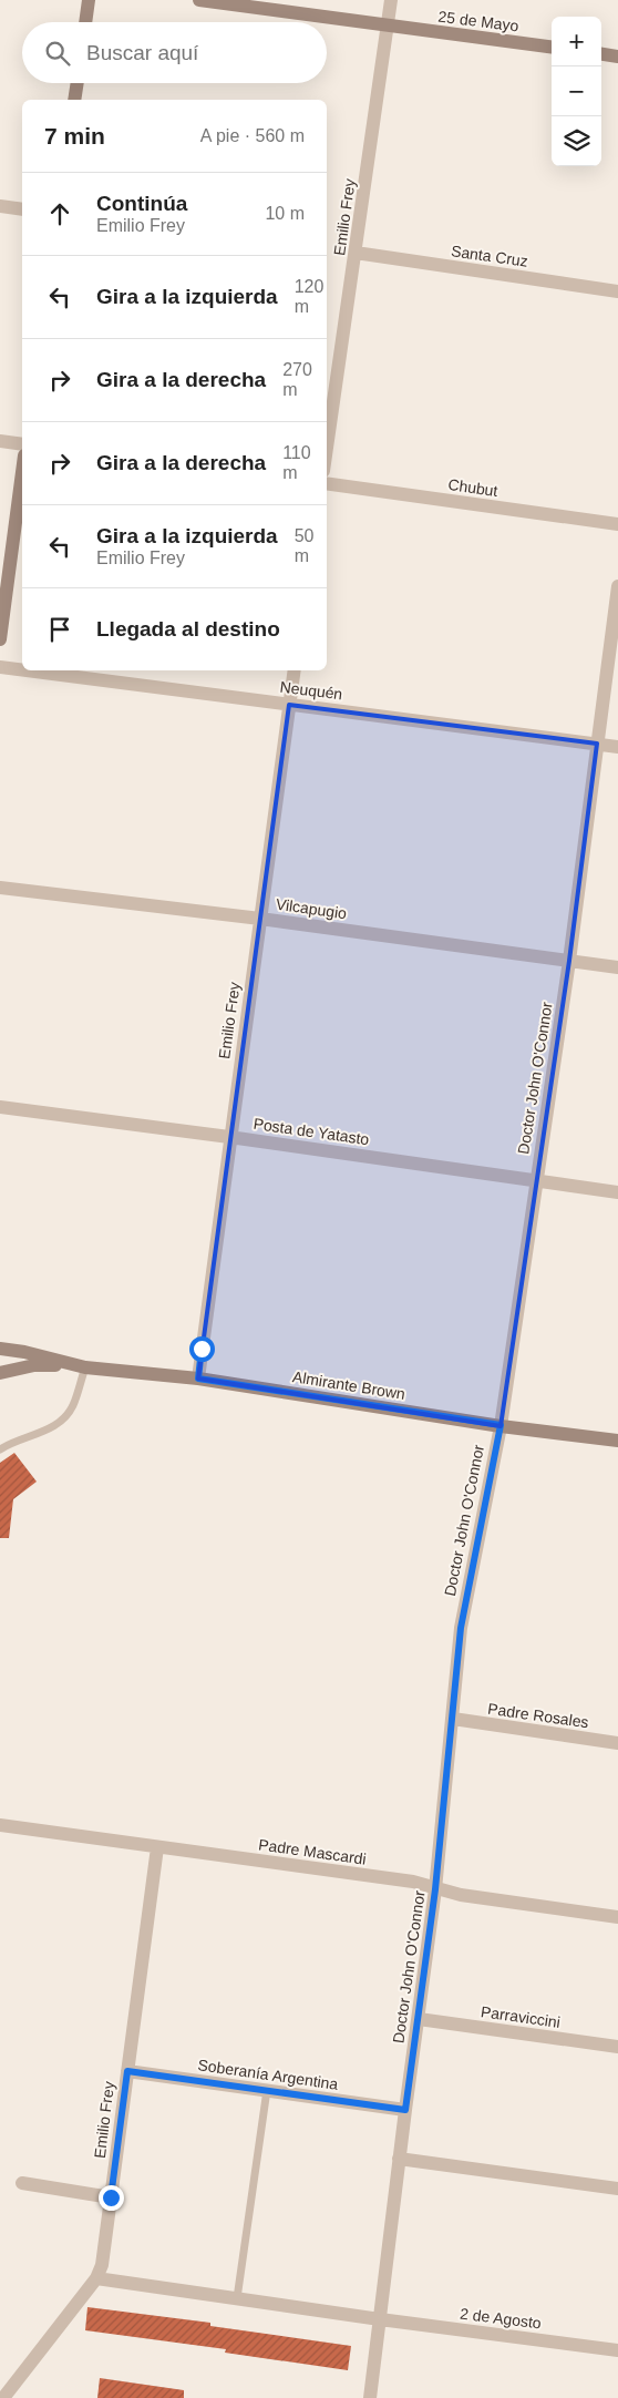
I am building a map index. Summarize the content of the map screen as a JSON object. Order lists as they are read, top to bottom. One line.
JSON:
{"streets":{"main road":["25 de Mayo","Almirante Brown"],"street":["Emilio Frey","Santa Cruz","Chubut","Neuquén","Vilcapugio","Doctor John O'Connor","Posta de Yatasto","Padre Rosales","Padre Mascardi","Parraviccini","Soberanía Argentina","2 de Agosto"]},"crossings":[["25 de Mayo","Emilio Frey"],["Emilio Frey","Santa Cruz"],["Emilio Frey","Neuquén"],["Emilio Frey","Vilcapugio"],["Emilio Frey","Posta de Yatasto"],["Emilio Frey","Almirante Brown"],["Emilio Frey","Padre Mascardi"],["Emilio Frey","Soberanía Argentina"],["Emilio Frey","2 de Agosto"],["Neuquén","Doctor John O'Connor"],["Vilcapugio","Doctor John O'Connor"],["Doctor John O'Connor","Posta de Yatasto"],["Doctor John O'Connor","Almirante Brown"],["Doctor John O'Connor","Padre Rosales"],["Doctor John O'Connor","Padre Mascardi"],["Doctor John O'Connor","Parraviccini"],["Doctor John O'Connor","Soberanía Argentina"],["Doctor John O'Connor","2 de Agosto"]],"page":{"map_buttons":["+","−"],"search":"Buscar aquí","heading":["7 min","A pie · 560 m"],"list":[["Continúa","Emilio Frey","10 m"],["Gira a la izquierda","120 m"],["Gira a la derecha","270 m"],["Gira a la derecha","110 m"],["Gira a la izquierda","Emilio Frey","50 m"],"Llegada al destino"]}}
